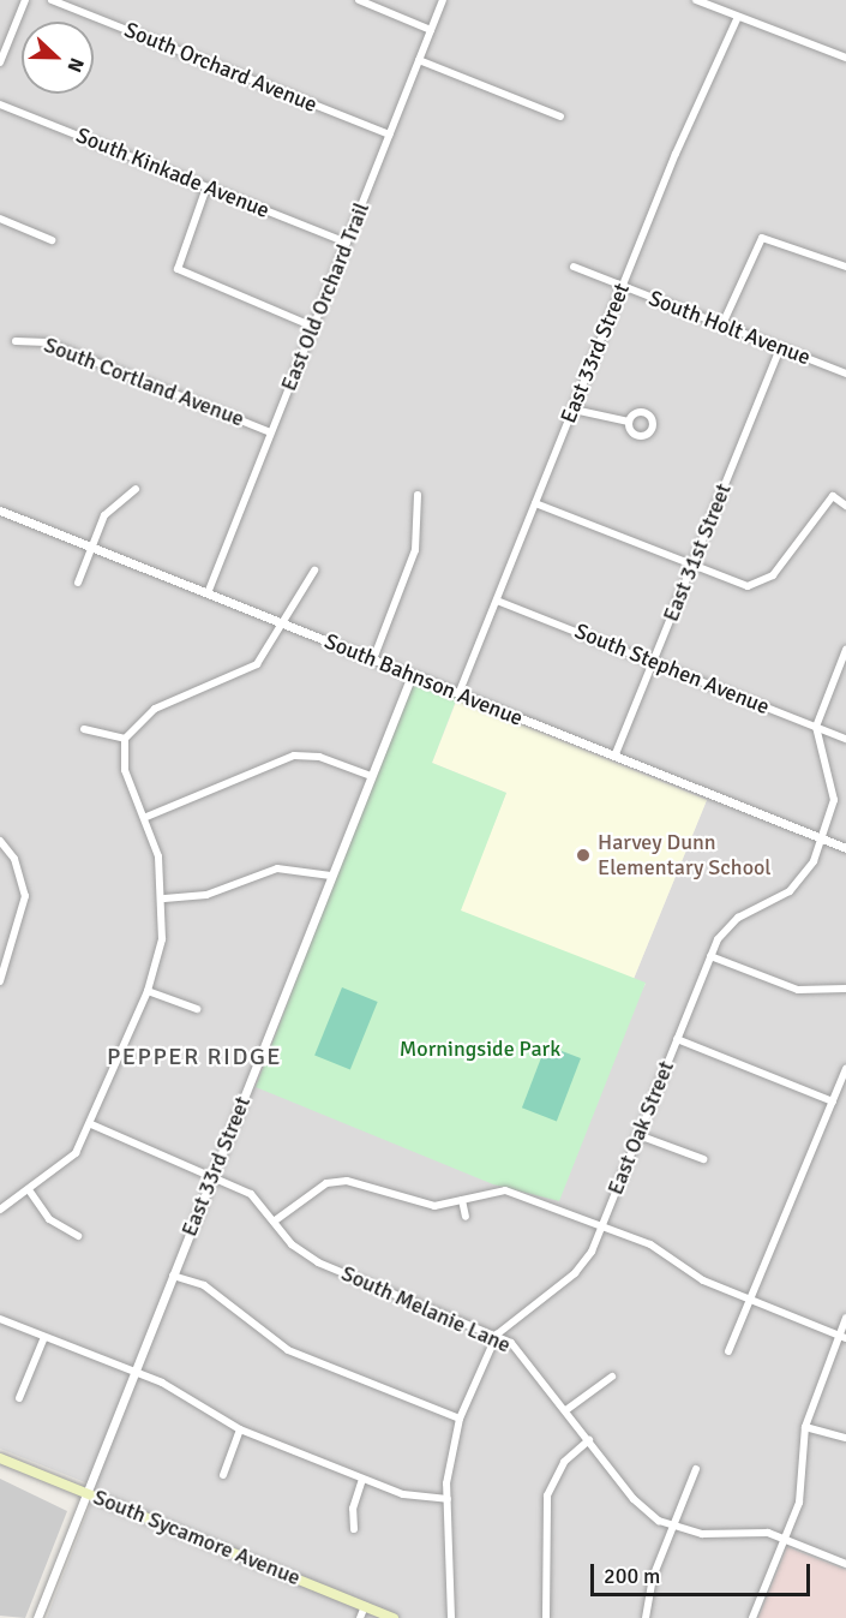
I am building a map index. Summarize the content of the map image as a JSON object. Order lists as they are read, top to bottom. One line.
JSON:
{"streets":{"main road":["South Sycamore Avenue"],"street":["South Orchard Avenue","South Kinkade Avenue","East Old Orchard Trail","South Holt Avenue","East 33rd Street","South Cortland Avenue","East 31st Street","South Stephen Avenue","South Bahnson Avenue","East Oak Street","South Melanie Lane"]},"crossings":[["South Orchard Avenue","East Old Orchard Trail"],["South Kinkade Avenue","East Old Orchard Trail"],["East Old Orchard Trail","South Cortland Avenue"],["East Old Orchard Trail","South Bahnson Avenue"],["South Holt Avenue","East 33rd Street"],["South Holt Avenue","East 31st Street"],["East 33rd Street","South Stephen Avenue"],["East 33rd Street","South Bahnson Avenue"],["East 33rd Street","South Melanie Lane"],["East 33rd Street","South Sycamore Avenue"],["East 31st Street","South Stephen Avenue"],["East 31st Street","South Bahnson Avenue"],["South Stephen Avenue","East Oak Street"],["South Bahnson Avenue","East Oak Street"],["East Oak Street","South Melanie Lane"]],"districts":["PEPPER RIDGE"],"parks":["Morningside Park"],"places":["Harvey Dunn Elementary School"],"scale_bar":"200 m","north":"right"}
